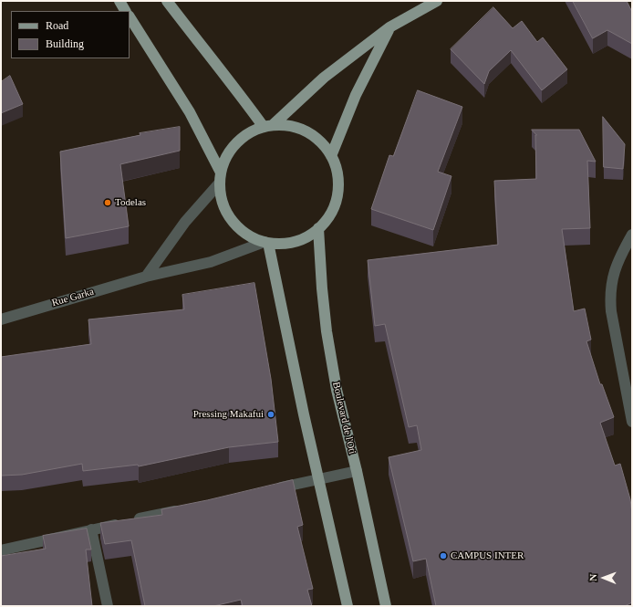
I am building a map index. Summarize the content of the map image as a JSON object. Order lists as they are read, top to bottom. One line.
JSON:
{"streets":{"main road":["Boulevard de l'Oti"],"street":["Rue Garka"]},"crossings":[["Rue Garka","Boulevard de l'Oti"]],"places":["Todelas","Pressing Makafui","CAMPUS INTER"],"legend":["Road","Building"],"north":"left"}
